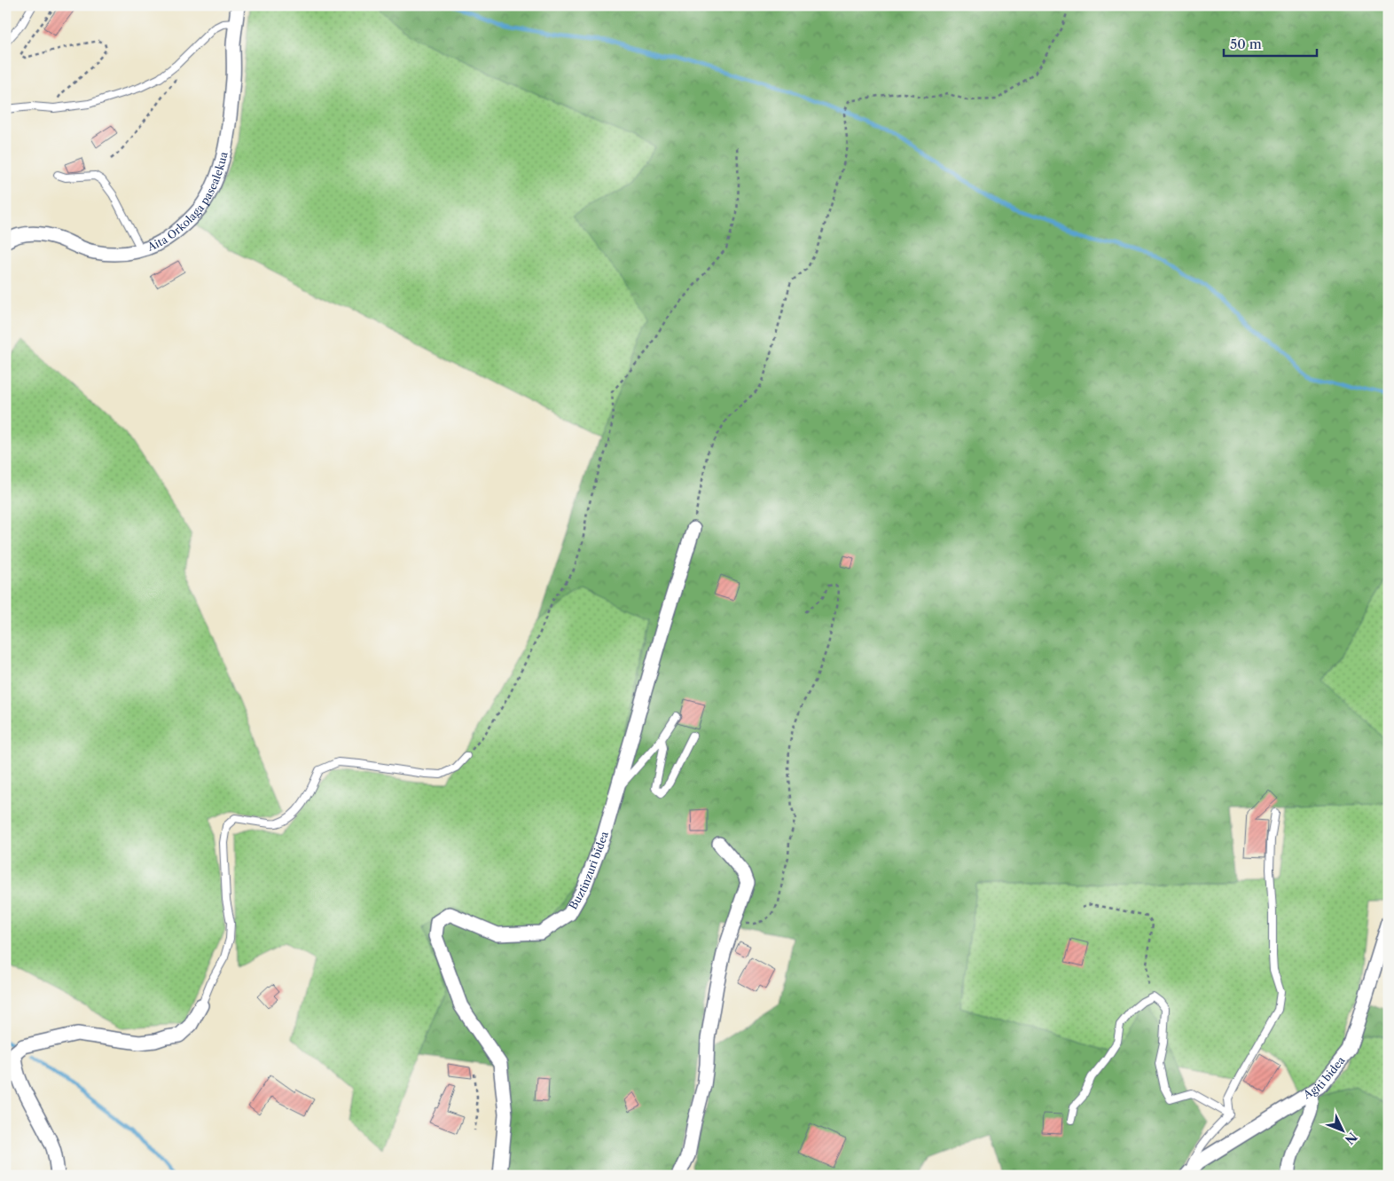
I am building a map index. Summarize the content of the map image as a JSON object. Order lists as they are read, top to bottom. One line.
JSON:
{"streets":{"street":["Aita Orkolaga pasealekua","Buztinzuri bidea","Agiti bidea"]},"scale_bar":"50 m","north":"bottom right"}
